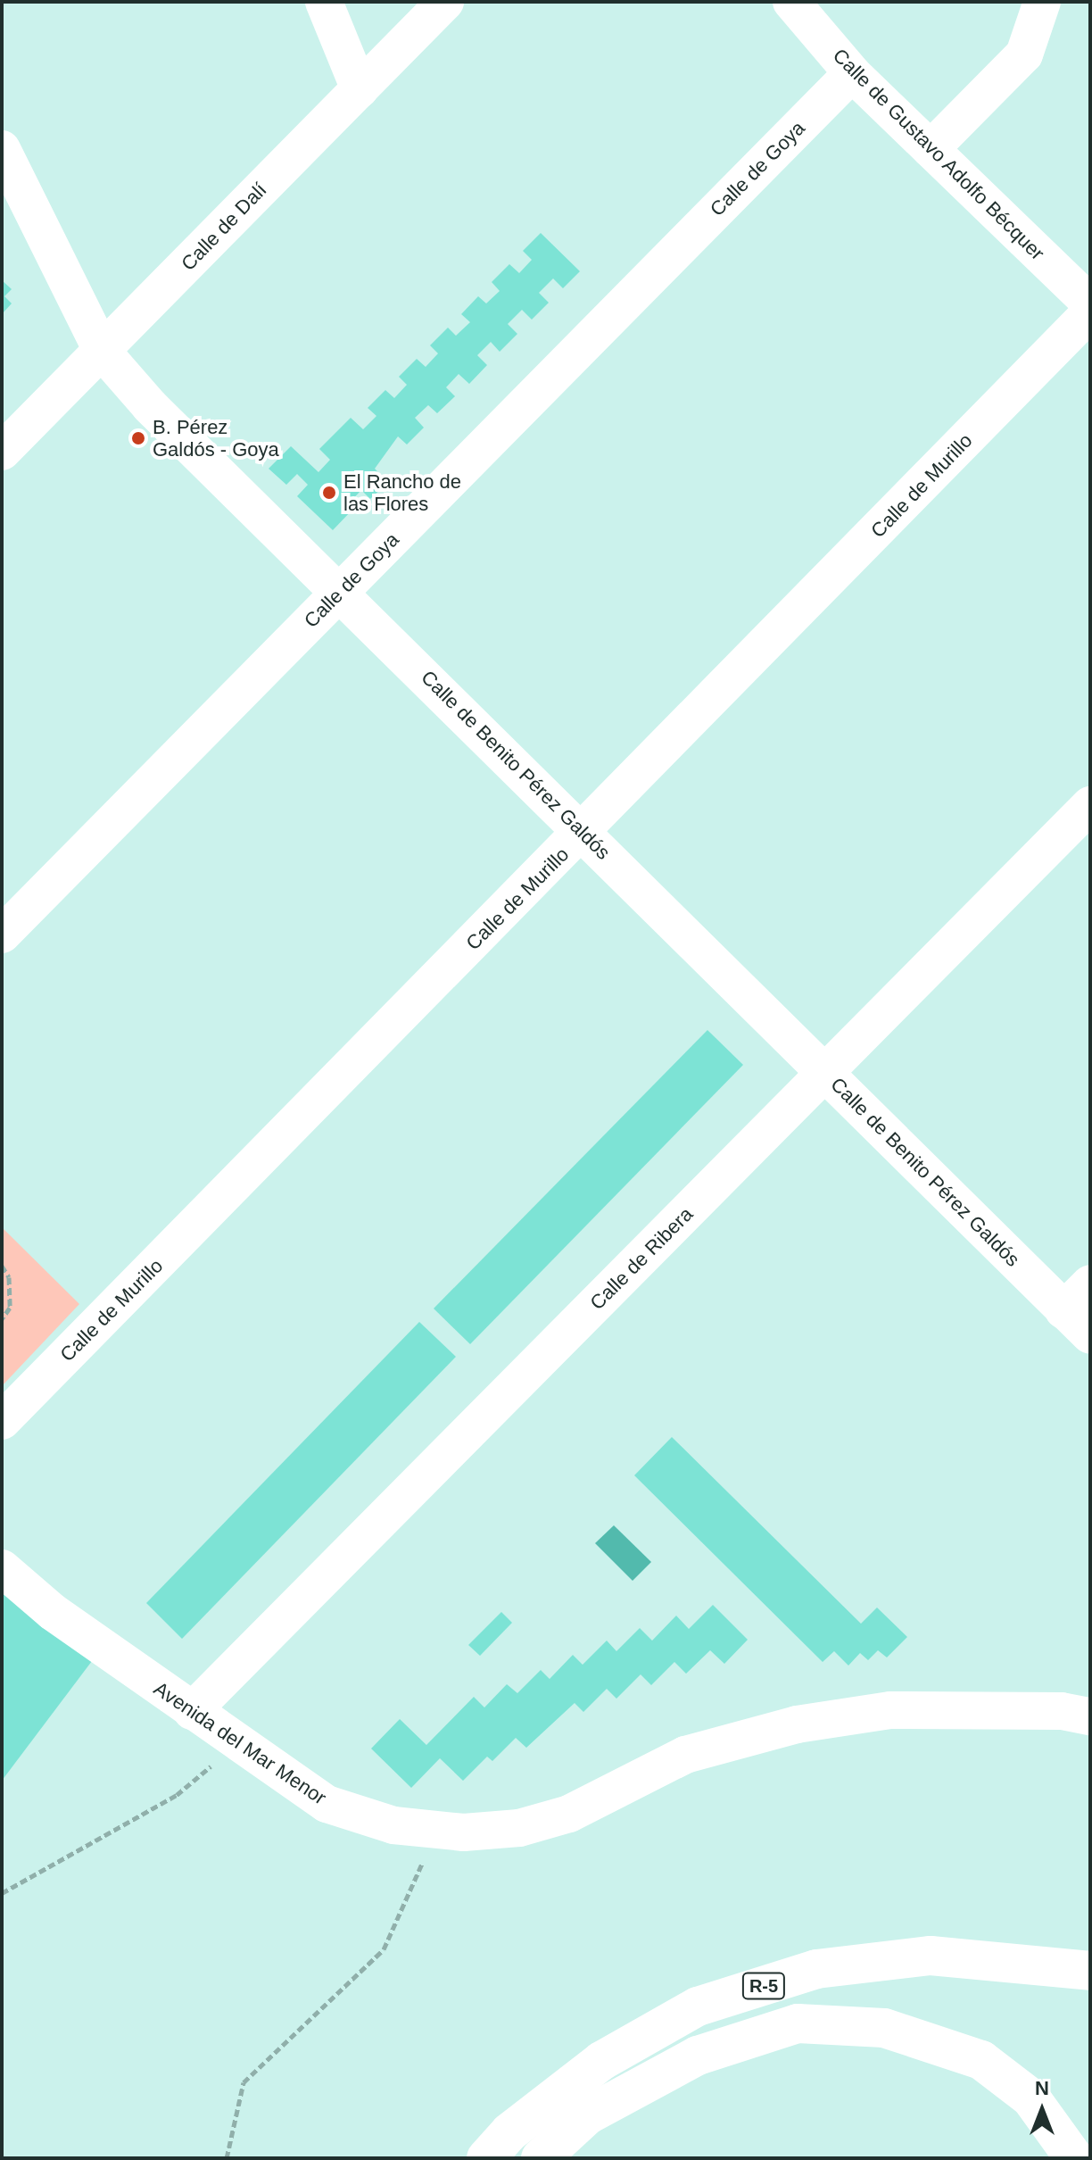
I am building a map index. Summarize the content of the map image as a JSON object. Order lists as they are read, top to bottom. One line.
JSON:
{"streets":{"highway":["R-5"],"street":["Calle de Gustavo Adolfo Bécquer","Calle de Goya","Calle de Dalí","Calle de Murillo","Calle de Benito Pérez Galdós","Calle de Ribera","Avenida del Mar Menor"]},"crossings":[["Calle de Gustavo Adolfo Bécquer","Calle de Goya"],["Calle de Goya","Calle de Benito Pérez Galdós"],["Calle de Dalí","Calle de Benito Pérez Galdós"],["Calle de Murillo","Calle de Benito Pérez Galdós"],["Calle de Benito Pérez Galdós","Calle de Ribera"],["Calle de Ribera","Avenida del Mar Menor"]],"places":["B. Pérez Galdós - Goya","El Rancho de las Flores"],"north":"top"}
